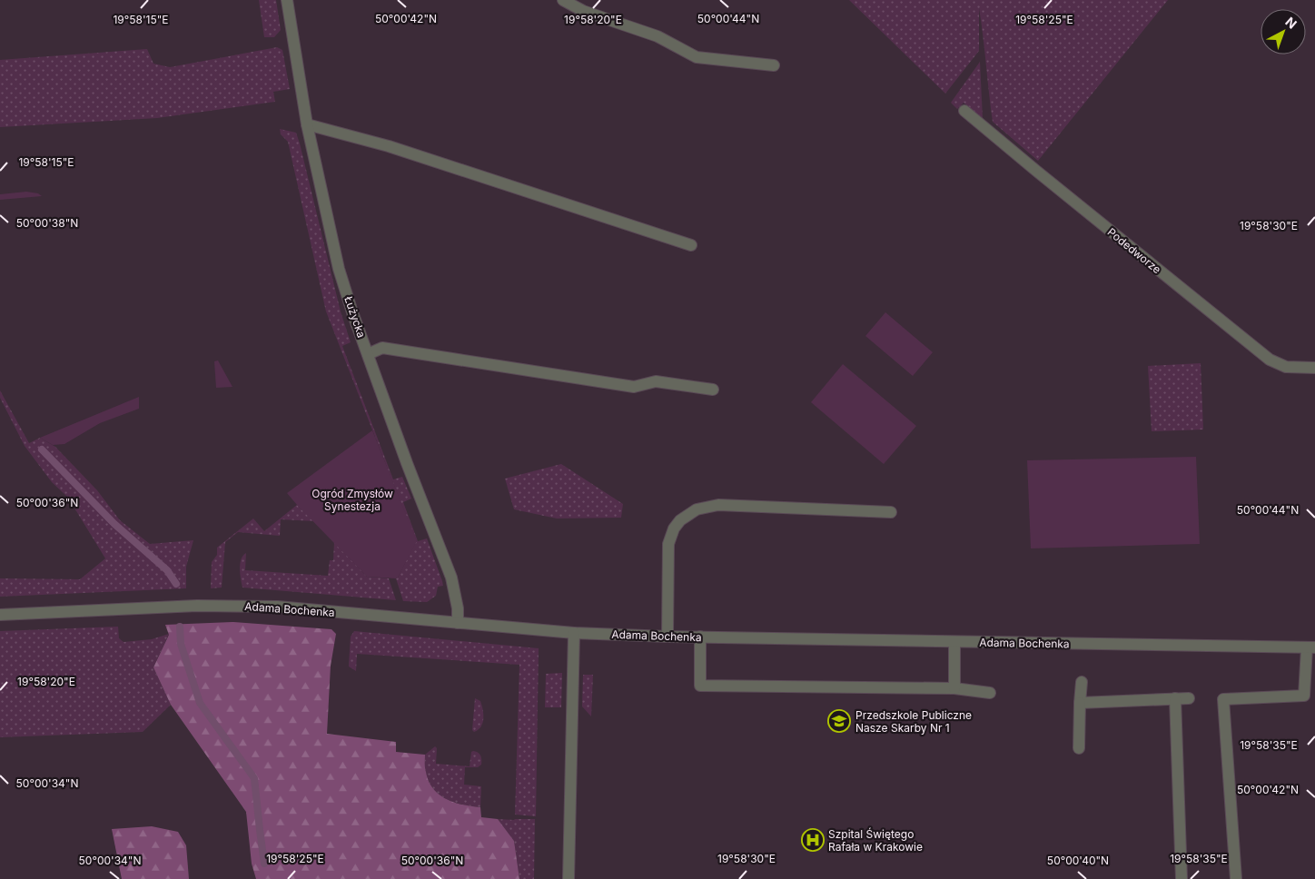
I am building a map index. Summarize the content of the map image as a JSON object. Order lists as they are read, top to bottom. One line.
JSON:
{"streets":{"street":["Podedworze","Łużycka","Adama Bochenka"]},"crossings":[["Łużycka","Adama Bochenka"]],"parks":["Ogród Zmysłów Synestezja"],"places":{"school or university":["Przedszkole Publiczne Nasze Skarby Nr 1"],"hospital":["Szpital Świętego Rafała w Krakowie"]},"north":"top right","coordinates":["50°00'42\"N","50°00'44\"N","19°58'15\"E","19°58'20\"E","19°58'25\"E","50°00'38\"N","19°58'30\"E","50°00'36\"N","19°58'35\"E","50°00'34\"N","50°00'40\"N"]}
